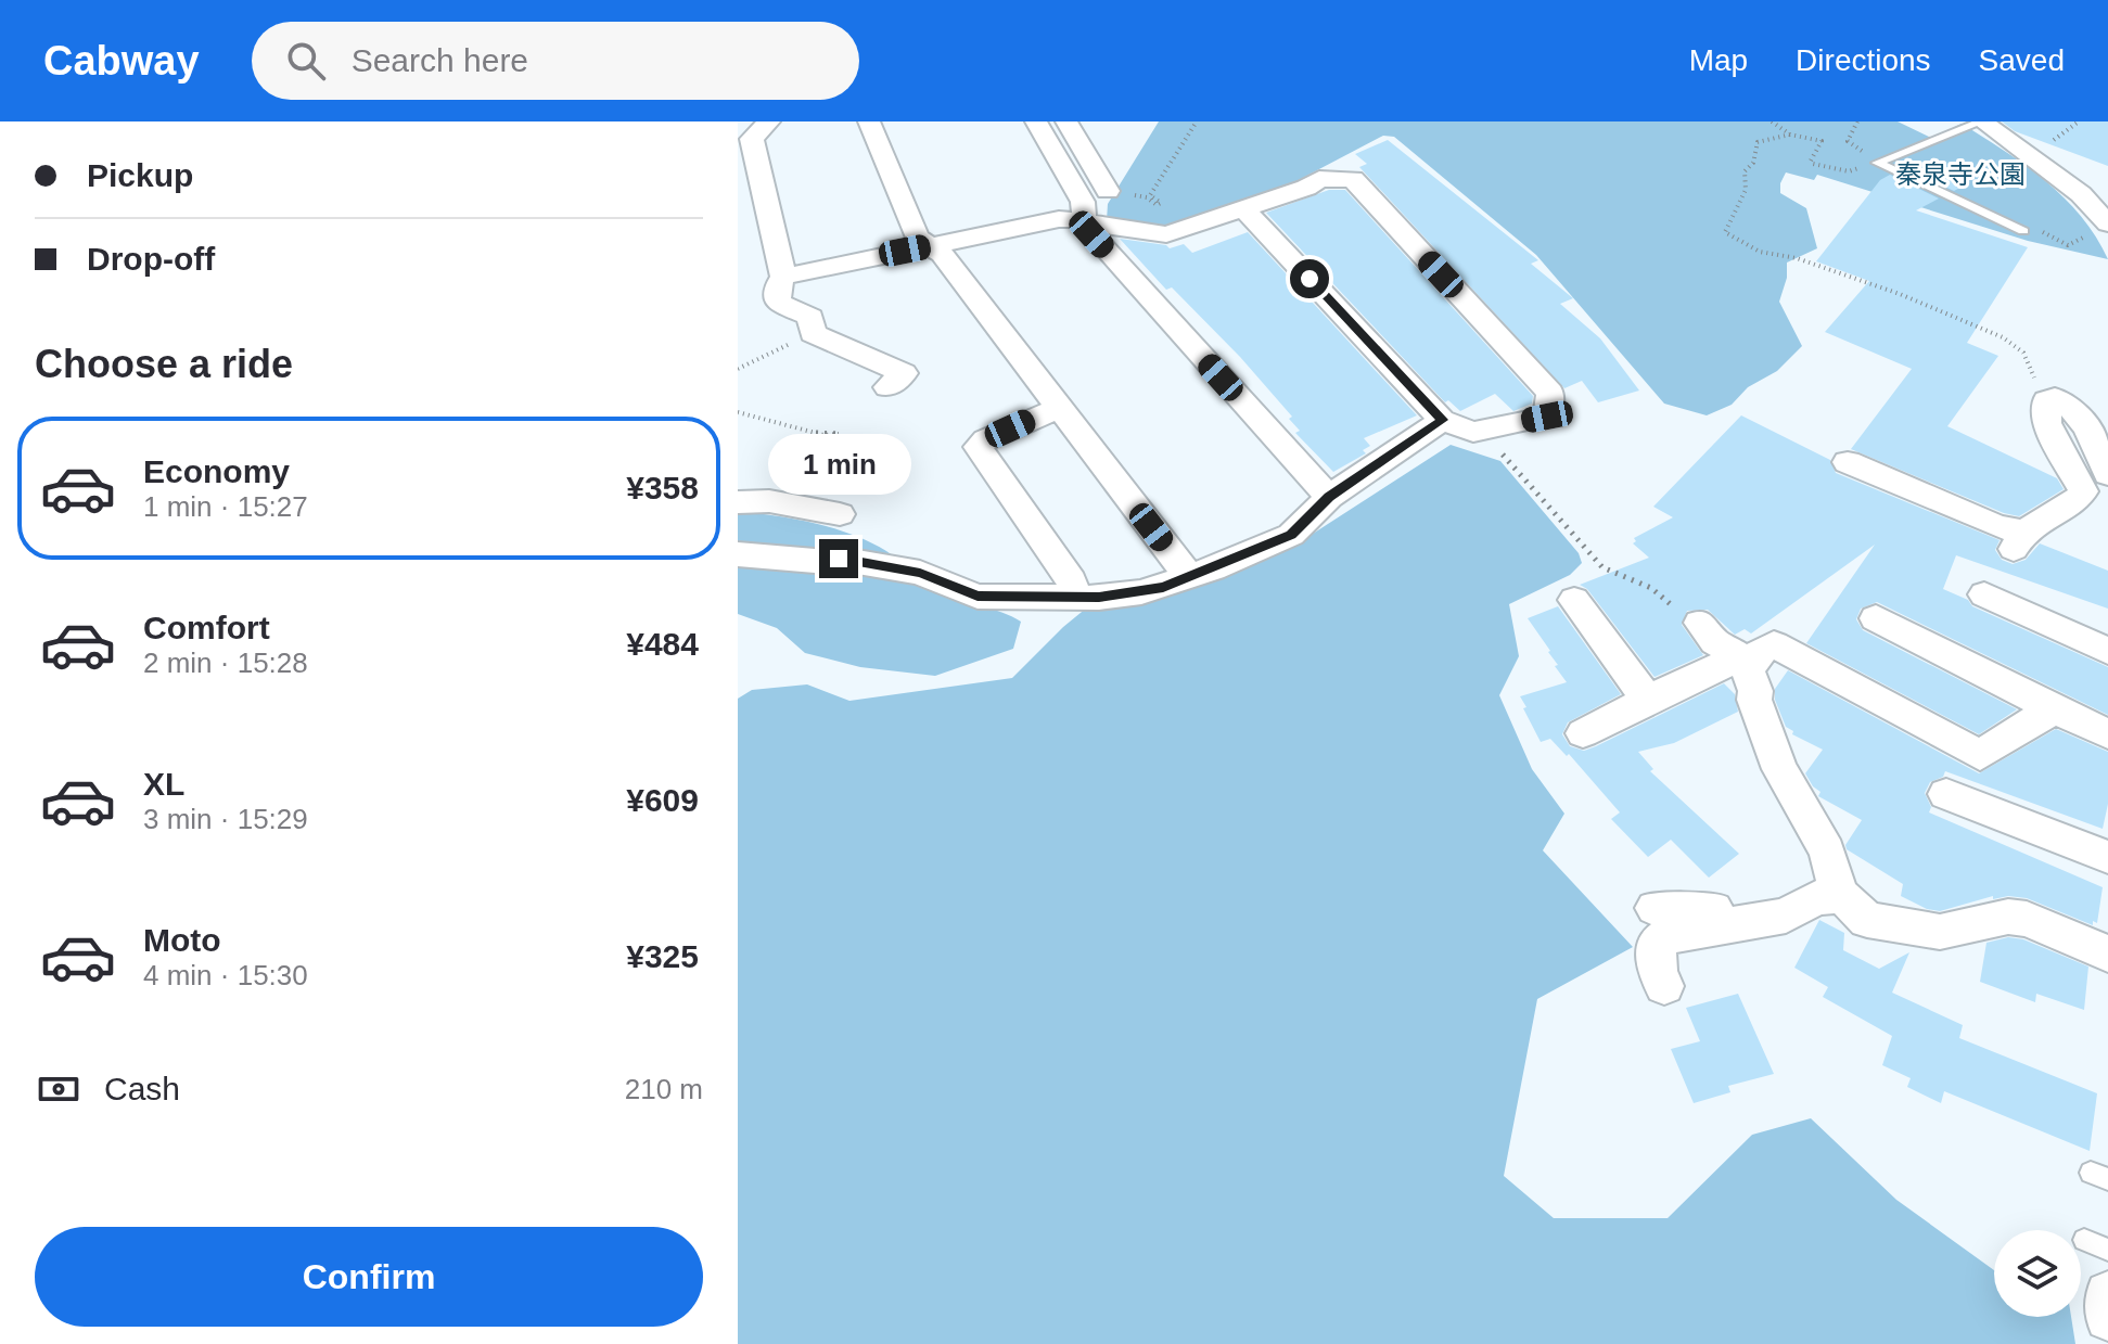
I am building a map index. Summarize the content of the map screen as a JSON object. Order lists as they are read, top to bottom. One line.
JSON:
{"parks":["秦泉寺公園"],"page":{"header":"Cabway","search":"Search here","nav":["Map","Directions","Saved"],"banner":["Pickup","Drop-off"],"heading":"Choose a ride","list":[{"name":"Economy","note":"1 min · 15:27","value":"¥358"},{"name":"Comfort","note":"2 min · 15:28","value":"¥484"},{"name":"XL","note":"3 min · 15:29","value":"¥609"},{"name":"Moto","note":"4 min · 15:30","value":"¥325"}],"bubble":"1 min","pay":["Cash","210 m"],"buttons":"Confirm"}}
